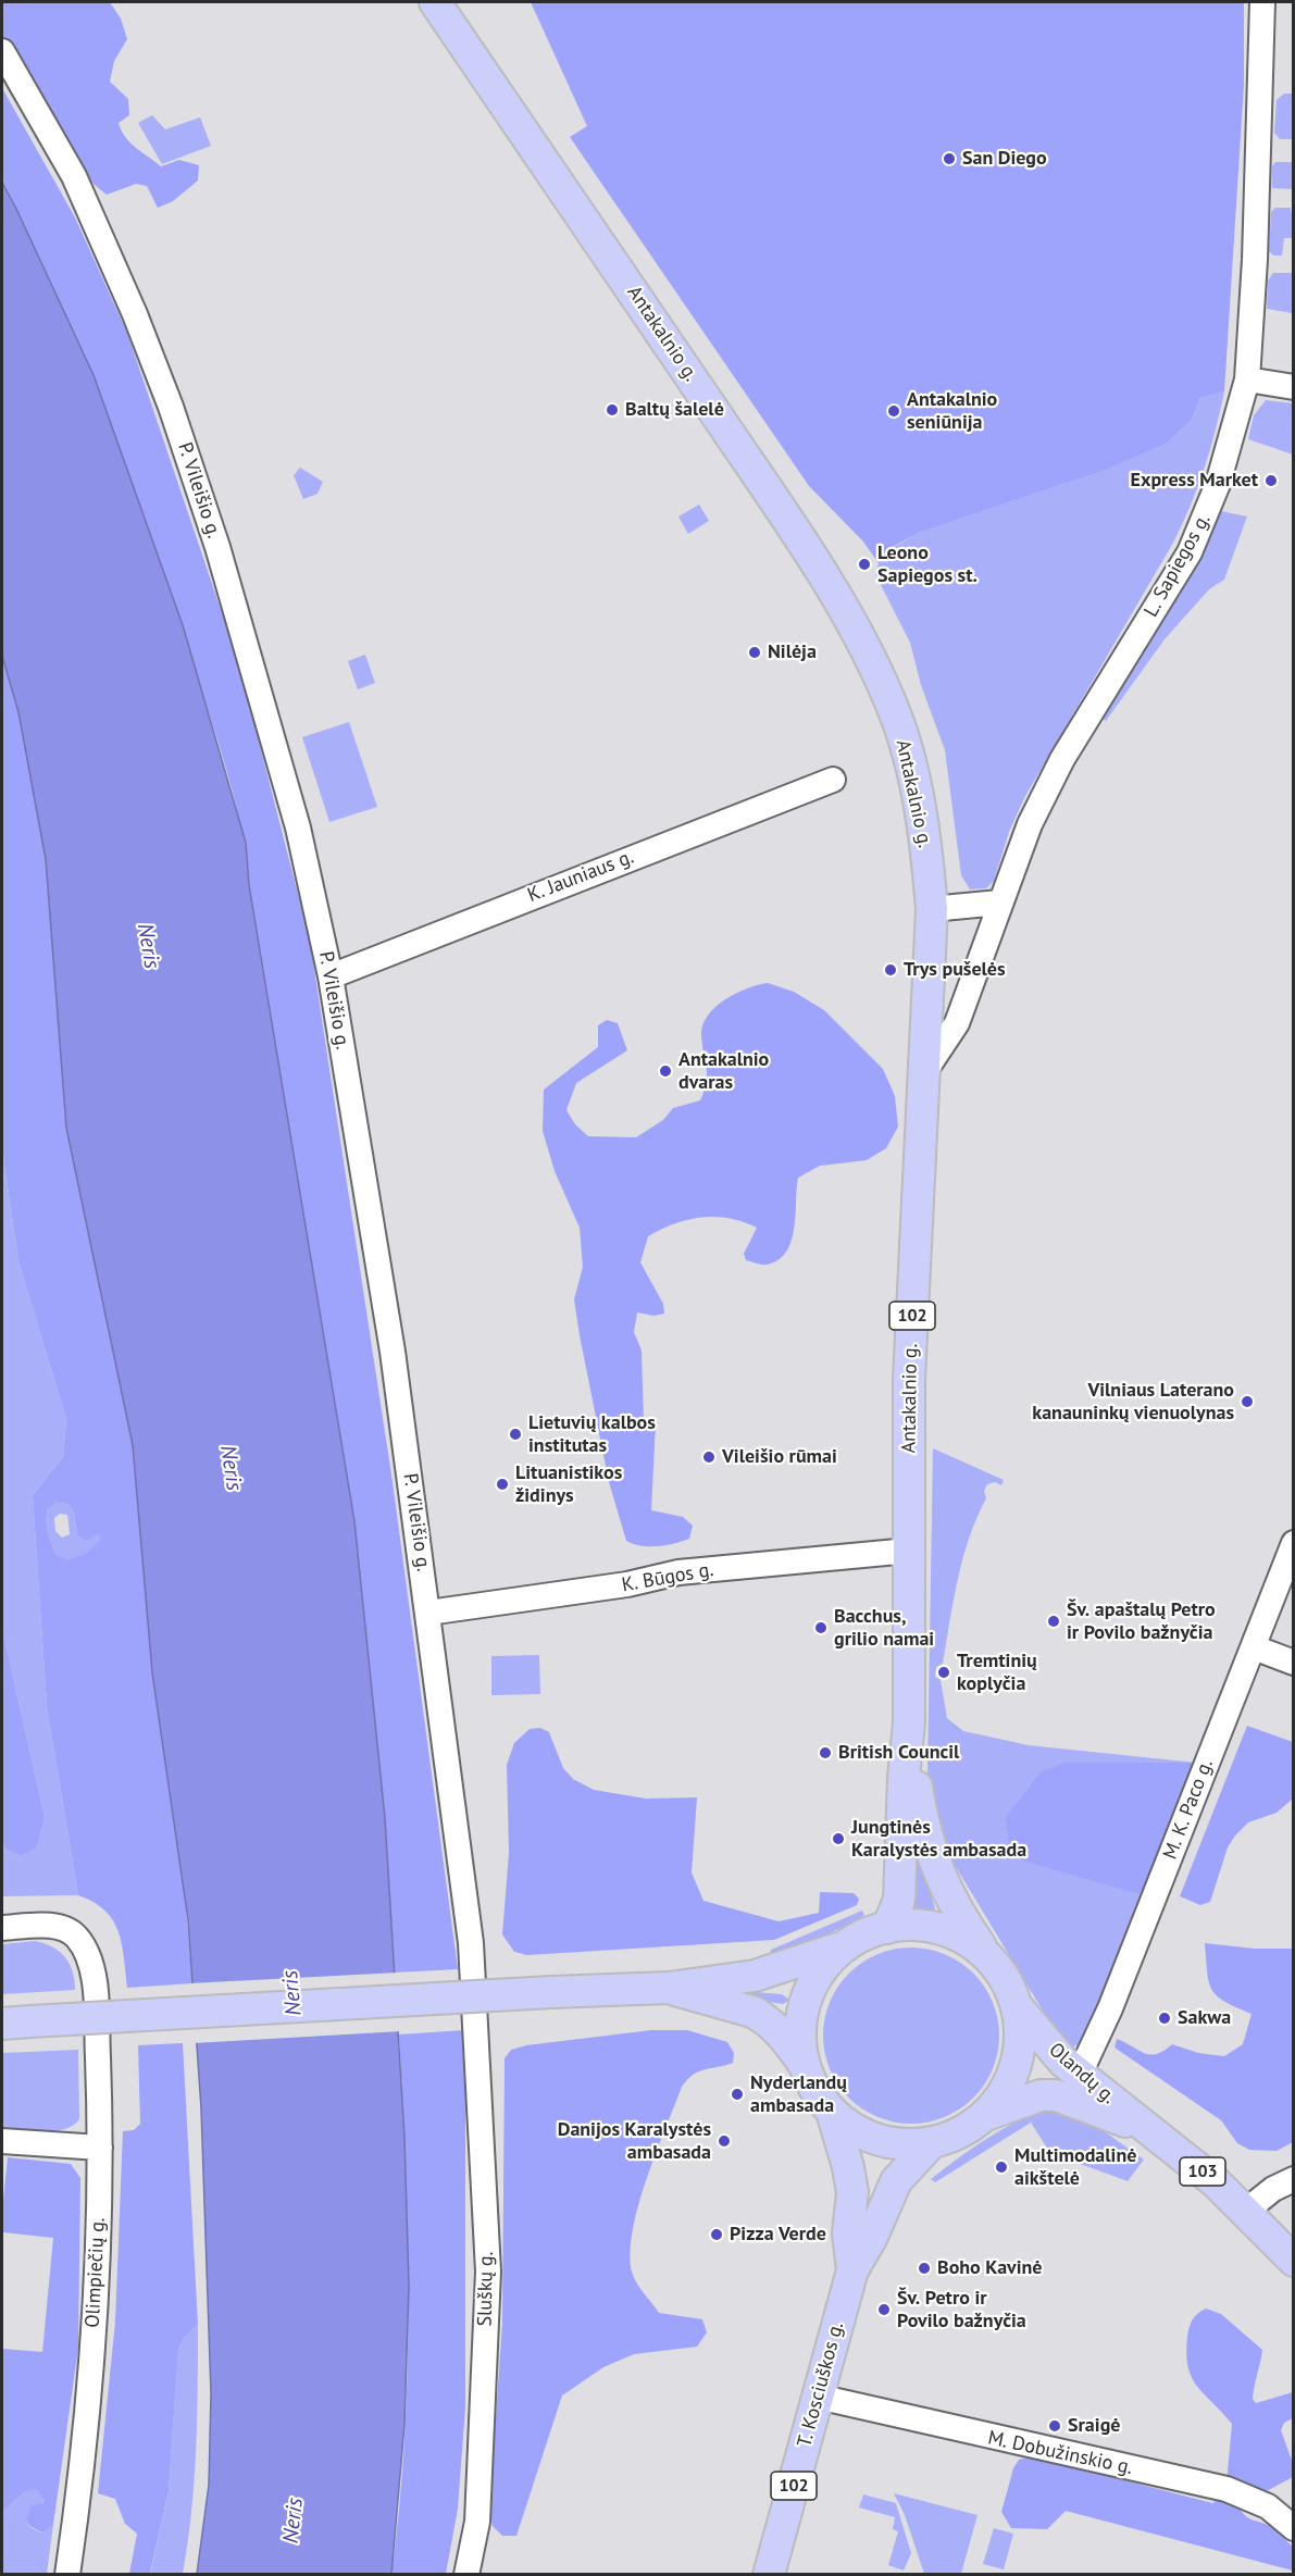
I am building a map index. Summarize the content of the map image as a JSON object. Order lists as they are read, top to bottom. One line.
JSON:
{"streets":{"main road":["Antakalnio g.","102","Olandų g.","103","T. Kosciuškos g."],"street":["P. Vileišio g.","L. Sapiegos g.","K. Jauniaus g.","K. Būgos g.","M. K. Paco g.","Olimpiečių g.","Sluškų g.","M. Dobužinskio g."]},"crossings":[["Antakalnio g.","L. Sapiegos g."],["Antakalnio g.","K. Būgos g."],["Antakalnio g.","Olandų g."],["Antakalnio g.","T. Kosciuškos g."],["P. Vileišio g.","K. Jauniaus g."],["P. Vileišio g.","K. Būgos g."],["P. Vileišio g.","Sluškų g."],["M. K. Paco g.","Olandų g."],["Olandų g.","T. Kosciuškos g."],["T. Kosciuškos g.","M. Dobužinskio g."]],"water":["Neris"],"places":["San Diego","Baltų šalelė","Antakalnio seniūnija","Express Market","Leono Sapiegos st.","Nilėja","Trys pušelės","Antakalnio dvaras","Vilniaus Laterano kanauninkų vienuolynas","Lietuvių kalbos institutas","Vileišio rūmai","Lituanistikos židinys","Šv. apaštalų Petro ir Povilo bažnyčia","Bacchus, grilio namai","Tremtinių koplyčia","British Council","Jungtinės Karalystės ambasada","Sakwa","Nyderlandų ambasada","Danijos Karalystės ambasada","Multimodalinė aikštelė","Pizza Verde","Boho Kavinė","Šv. Petro ir Povilo bažnyčia","Sraigė"]}
